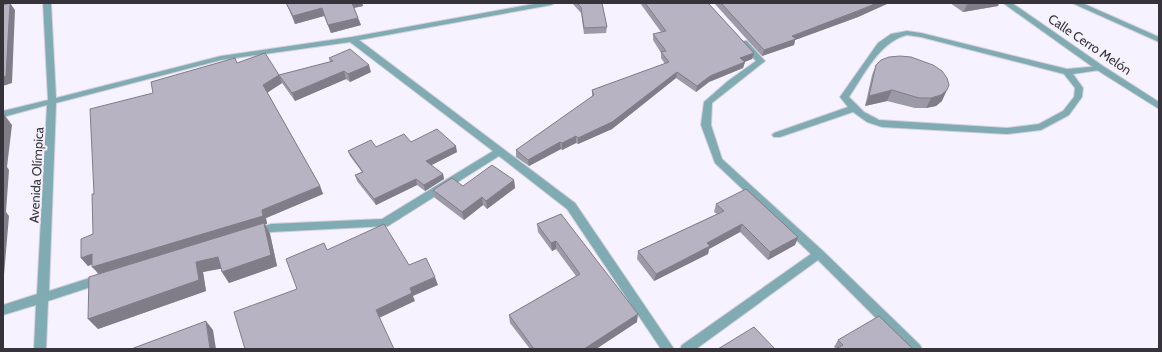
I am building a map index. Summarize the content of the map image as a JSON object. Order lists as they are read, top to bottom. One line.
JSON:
{"streets":{"street":["Calle Cerro Melón","Avenida Olímpica"]}}
